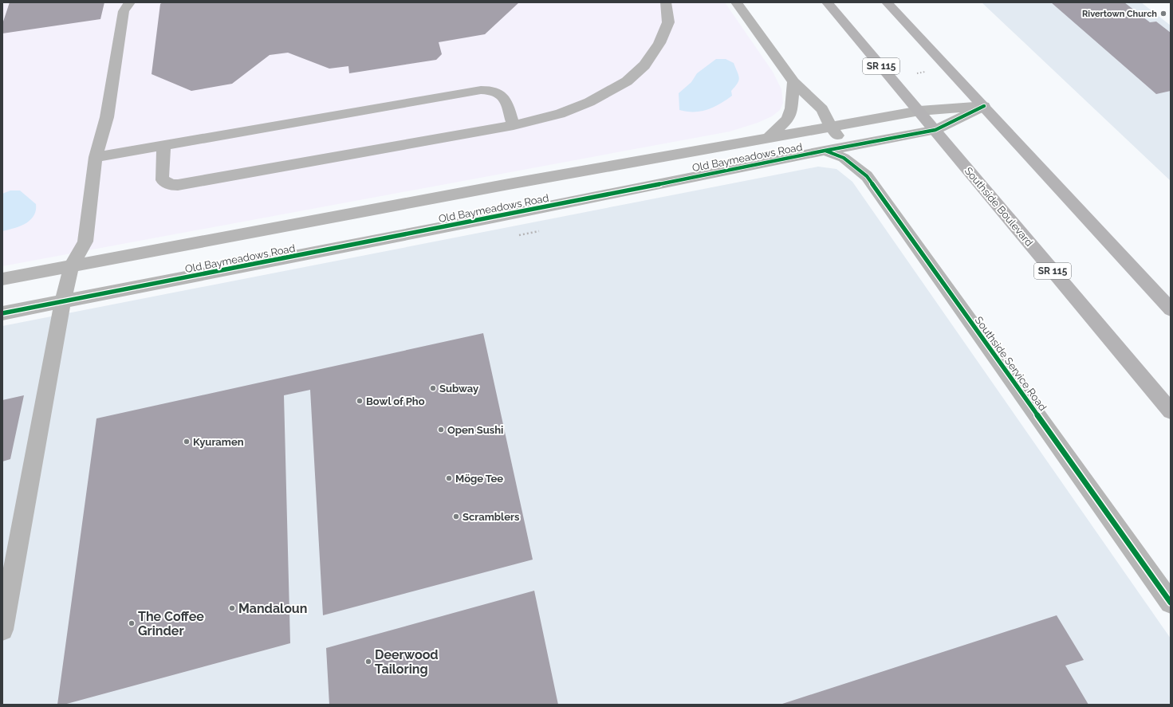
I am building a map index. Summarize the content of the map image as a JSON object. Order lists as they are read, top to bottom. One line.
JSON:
{"streets":{"highway":["SR 115","Southside Boulevard"],"street":["Old Baymeadows Road","Southside Service Road"]},"crossings":[["Old Baymeadows Road","Southside Boulevard"],["Old Baymeadows Road","Southside Service Road"]],"places":["Rivertown Church","Subway","Bowl of Pho","Open Sushi","Kyuramen","Möge Tee","Scramblers","Mandaloun","The Coffee Grinder","Deerwood Tailoring"]}
